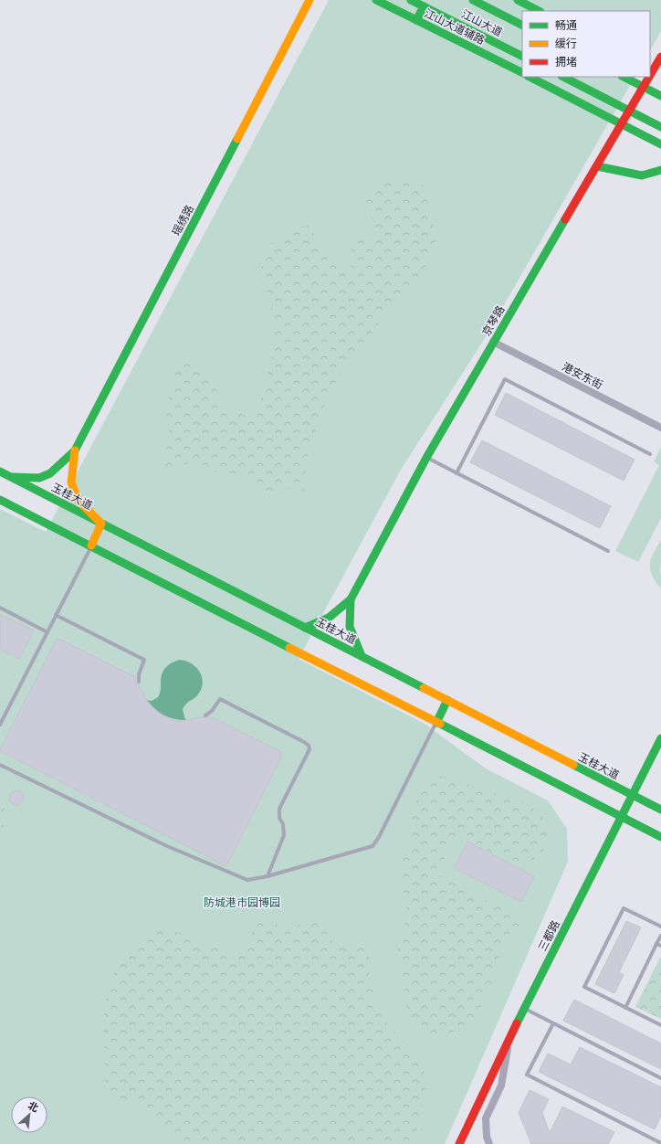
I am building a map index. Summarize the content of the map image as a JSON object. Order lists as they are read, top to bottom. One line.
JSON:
{"streets":{"main road":["江山大道","江山大道辅路","瑶绣路","京琴路","玉桂大道","三都路"],"street":["港安东街"]},"crossings":[["京琴路","港安东街"],["玉桂大道","三都路"]],"parks":["防城港市园博园"],"legend":["畅通","缓行","拥堵"],"north":"top right"}
